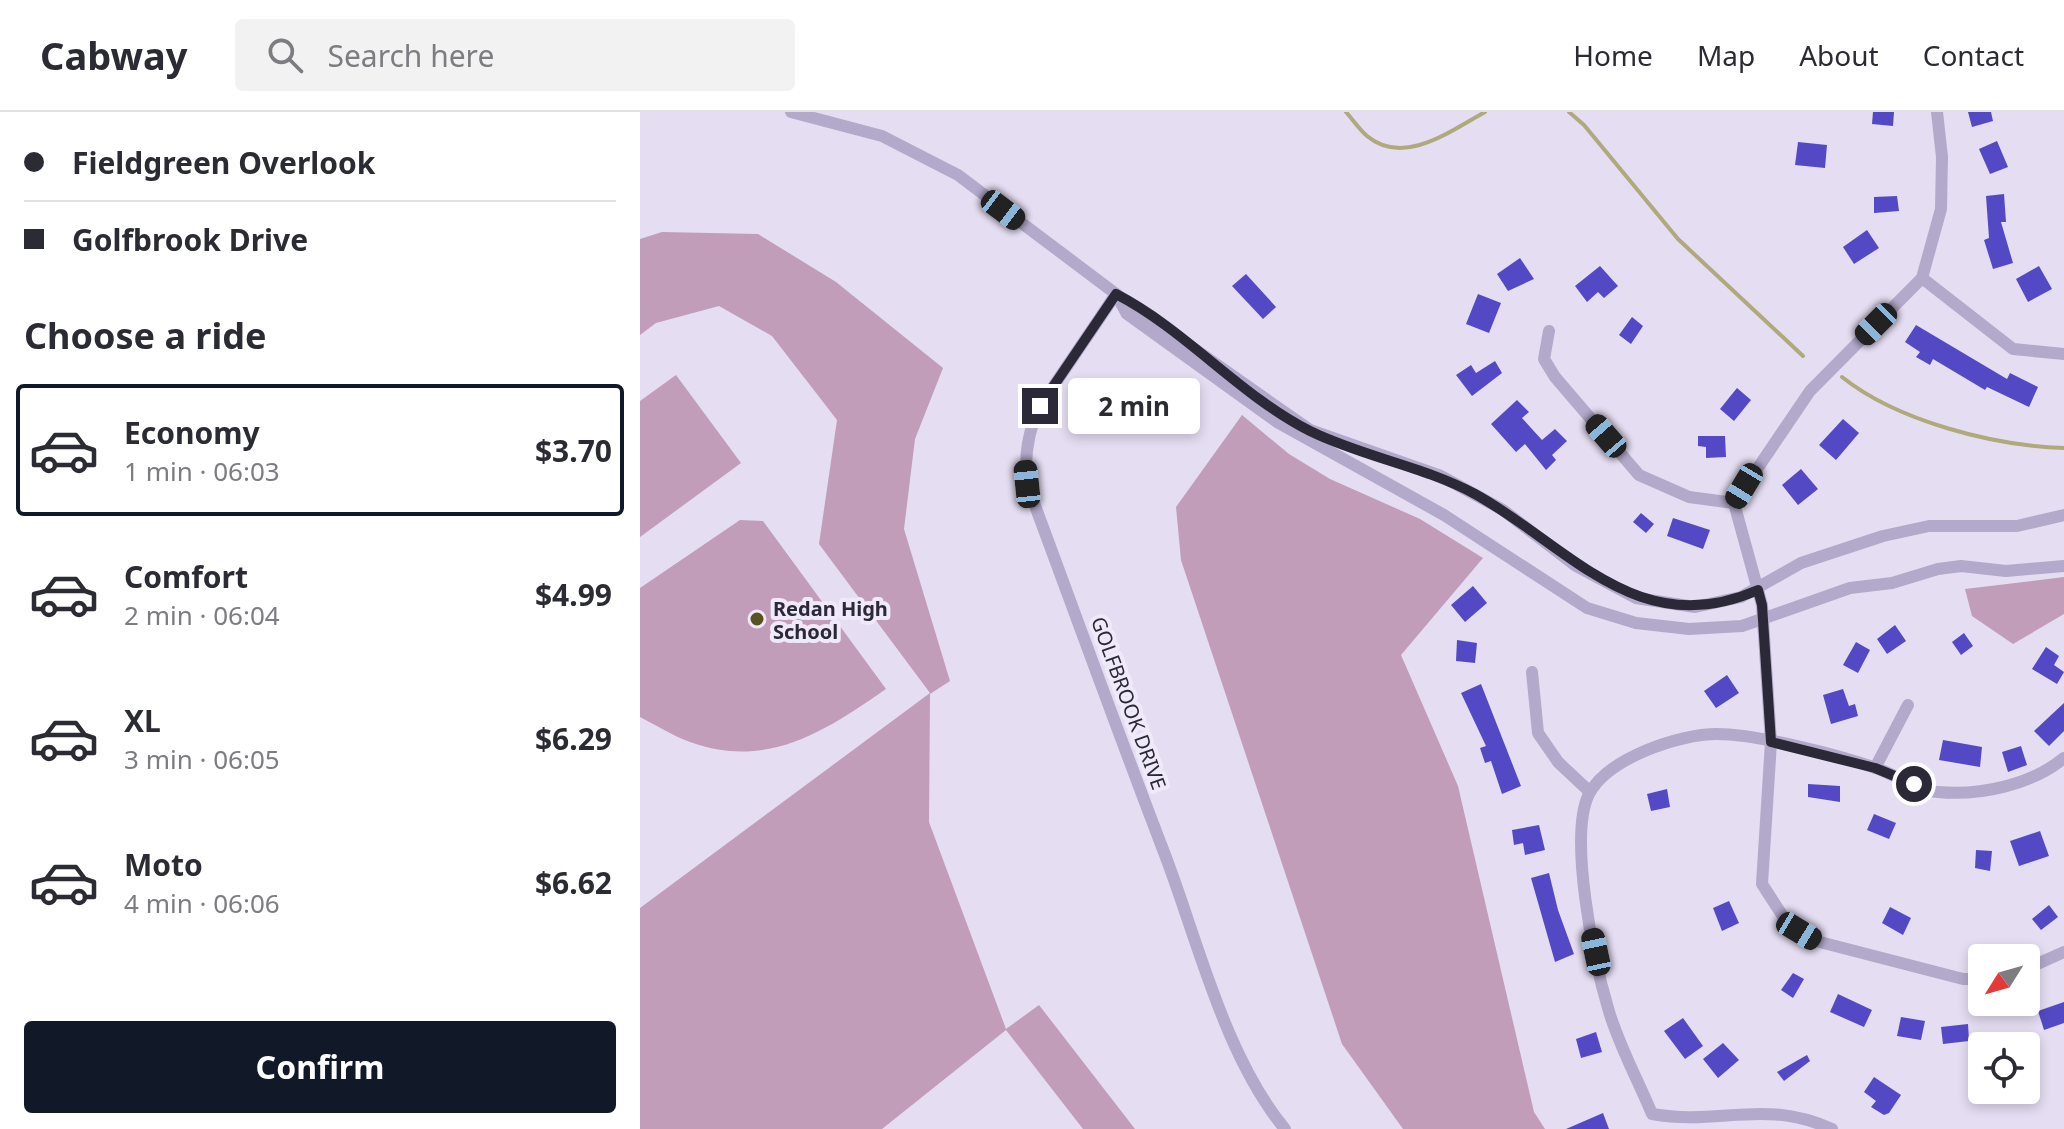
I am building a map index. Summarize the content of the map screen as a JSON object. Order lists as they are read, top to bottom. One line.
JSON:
{"streets":{"street":["GOLFBROOK DRIVE"]},"places":["Redan High School"],"north":"bottom left","page":{"header":"Cabway","search":"Search here","nav":["Home","Map","About","Contact"],"banner":["Fieldgreen Overlook","Golfbrook Drive"],"heading":"Choose a ride","bubble":"2 min","list":[{"name":"Economy","note":"1 min · 06:03","value":"$3.70"},{"name":"Comfort","note":"2 min · 06:04","value":"$4.99"},{"name":"XL","note":"3 min · 06:05","value":"$6.29"},{"name":"Moto","note":"4 min · 06:06","value":"$6.62"}],"buttons":"Confirm"}}
